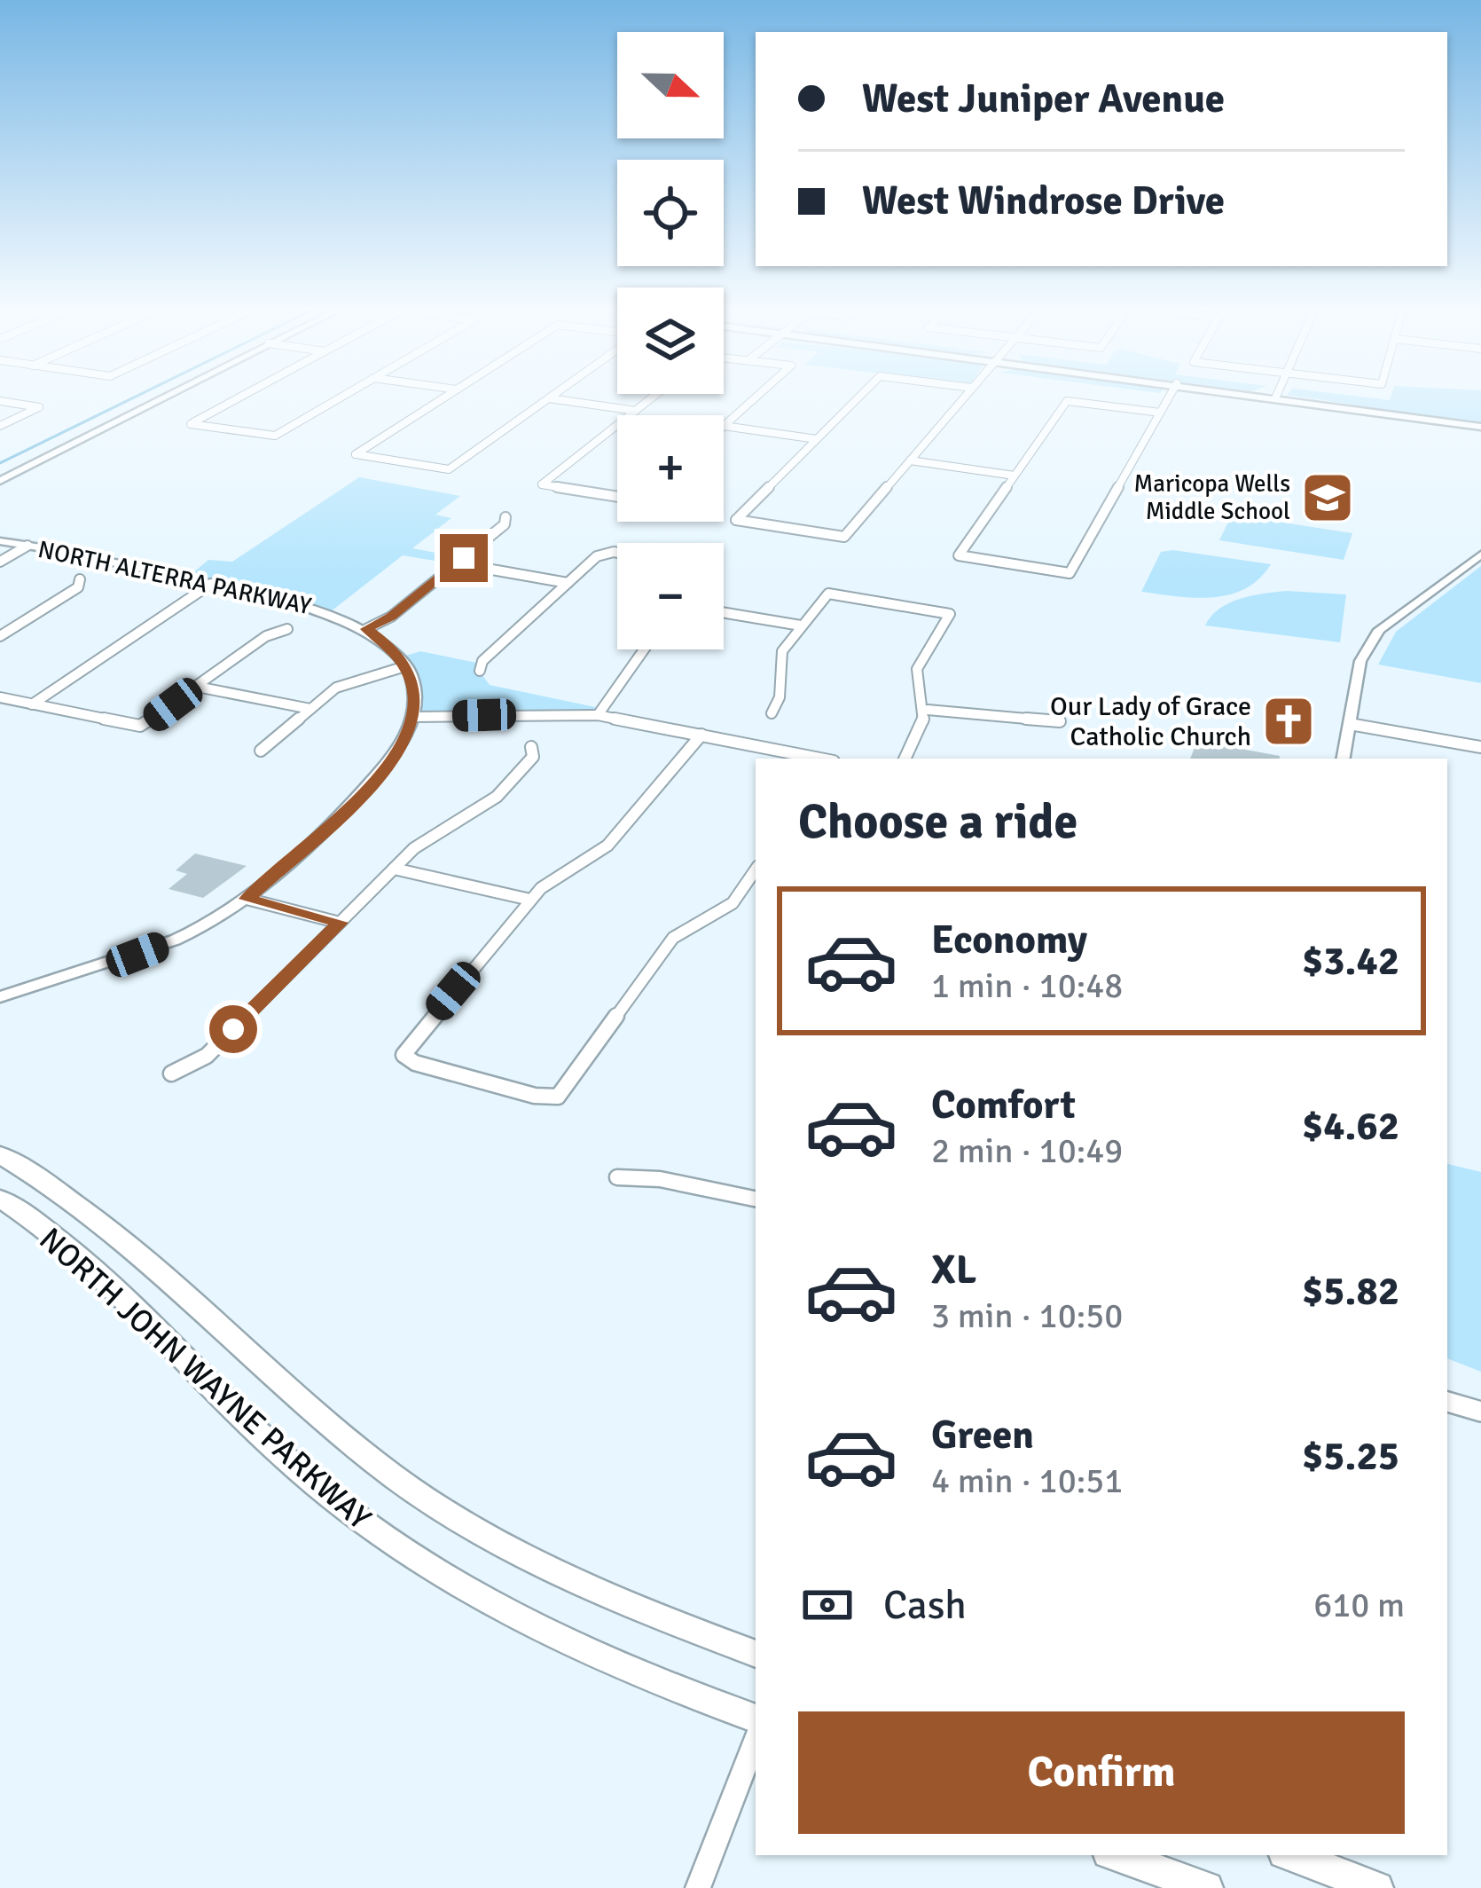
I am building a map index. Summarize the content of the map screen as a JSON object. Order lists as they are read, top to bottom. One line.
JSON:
{"streets":{"highway":["NORTH JOHN WAYNE PARKWAY"],"street":["NORTH ALTERRA PARKWAY"]},"places":{"school or university":["Maricopa Wells Middle School"],"church":["Our Lady of Grace Catholic Church"]},"north":"right","page":{"map_buttons":["+","−"],"banner":["West Juniper Avenue","West Windrose Drive"],"heading":"Choose a ride","list":[{"name":"Economy","note":"1 min · 10:48","value":"$3.42"},{"name":"Comfort","note":"2 min · 10:49","value":"$4.62"},{"name":"XL","note":"3 min · 10:50","value":"$5.82"},{"name":"Green","note":"4 min · 10:51","value":"$5.25"}],"pay":["Cash","610 m"],"buttons":"Confirm"}}
